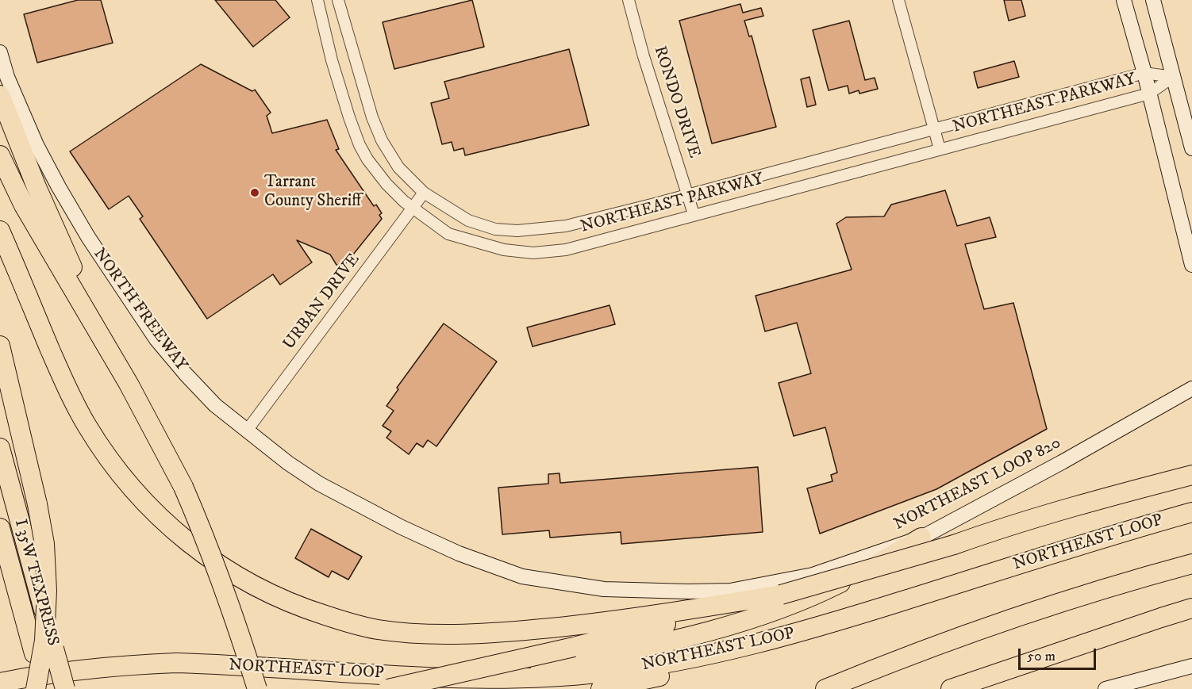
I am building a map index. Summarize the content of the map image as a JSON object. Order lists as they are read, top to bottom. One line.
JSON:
{"streets":{"highway":["NORTHEAST LOOP","I 35W TEXPRESS"],"main road":["NORTH FREEWAY","NORTHEAST LOOP 820"],"street":["RONDO DRIVE","NORTHEAST PARKWAY","URBAN DRIVE"]},"crossings":[["RONDO DRIVE","NORTHEAST PARKWAY"],["NORTHEAST PARKWAY","URBAN DRIVE"],["URBAN DRIVE","NORTH FREEWAY"],["NORTH FREEWAY","NORTHEAST LOOP 820"]],"places":["Tarrant County Sheriff"],"scale_bar":"50 m"}
